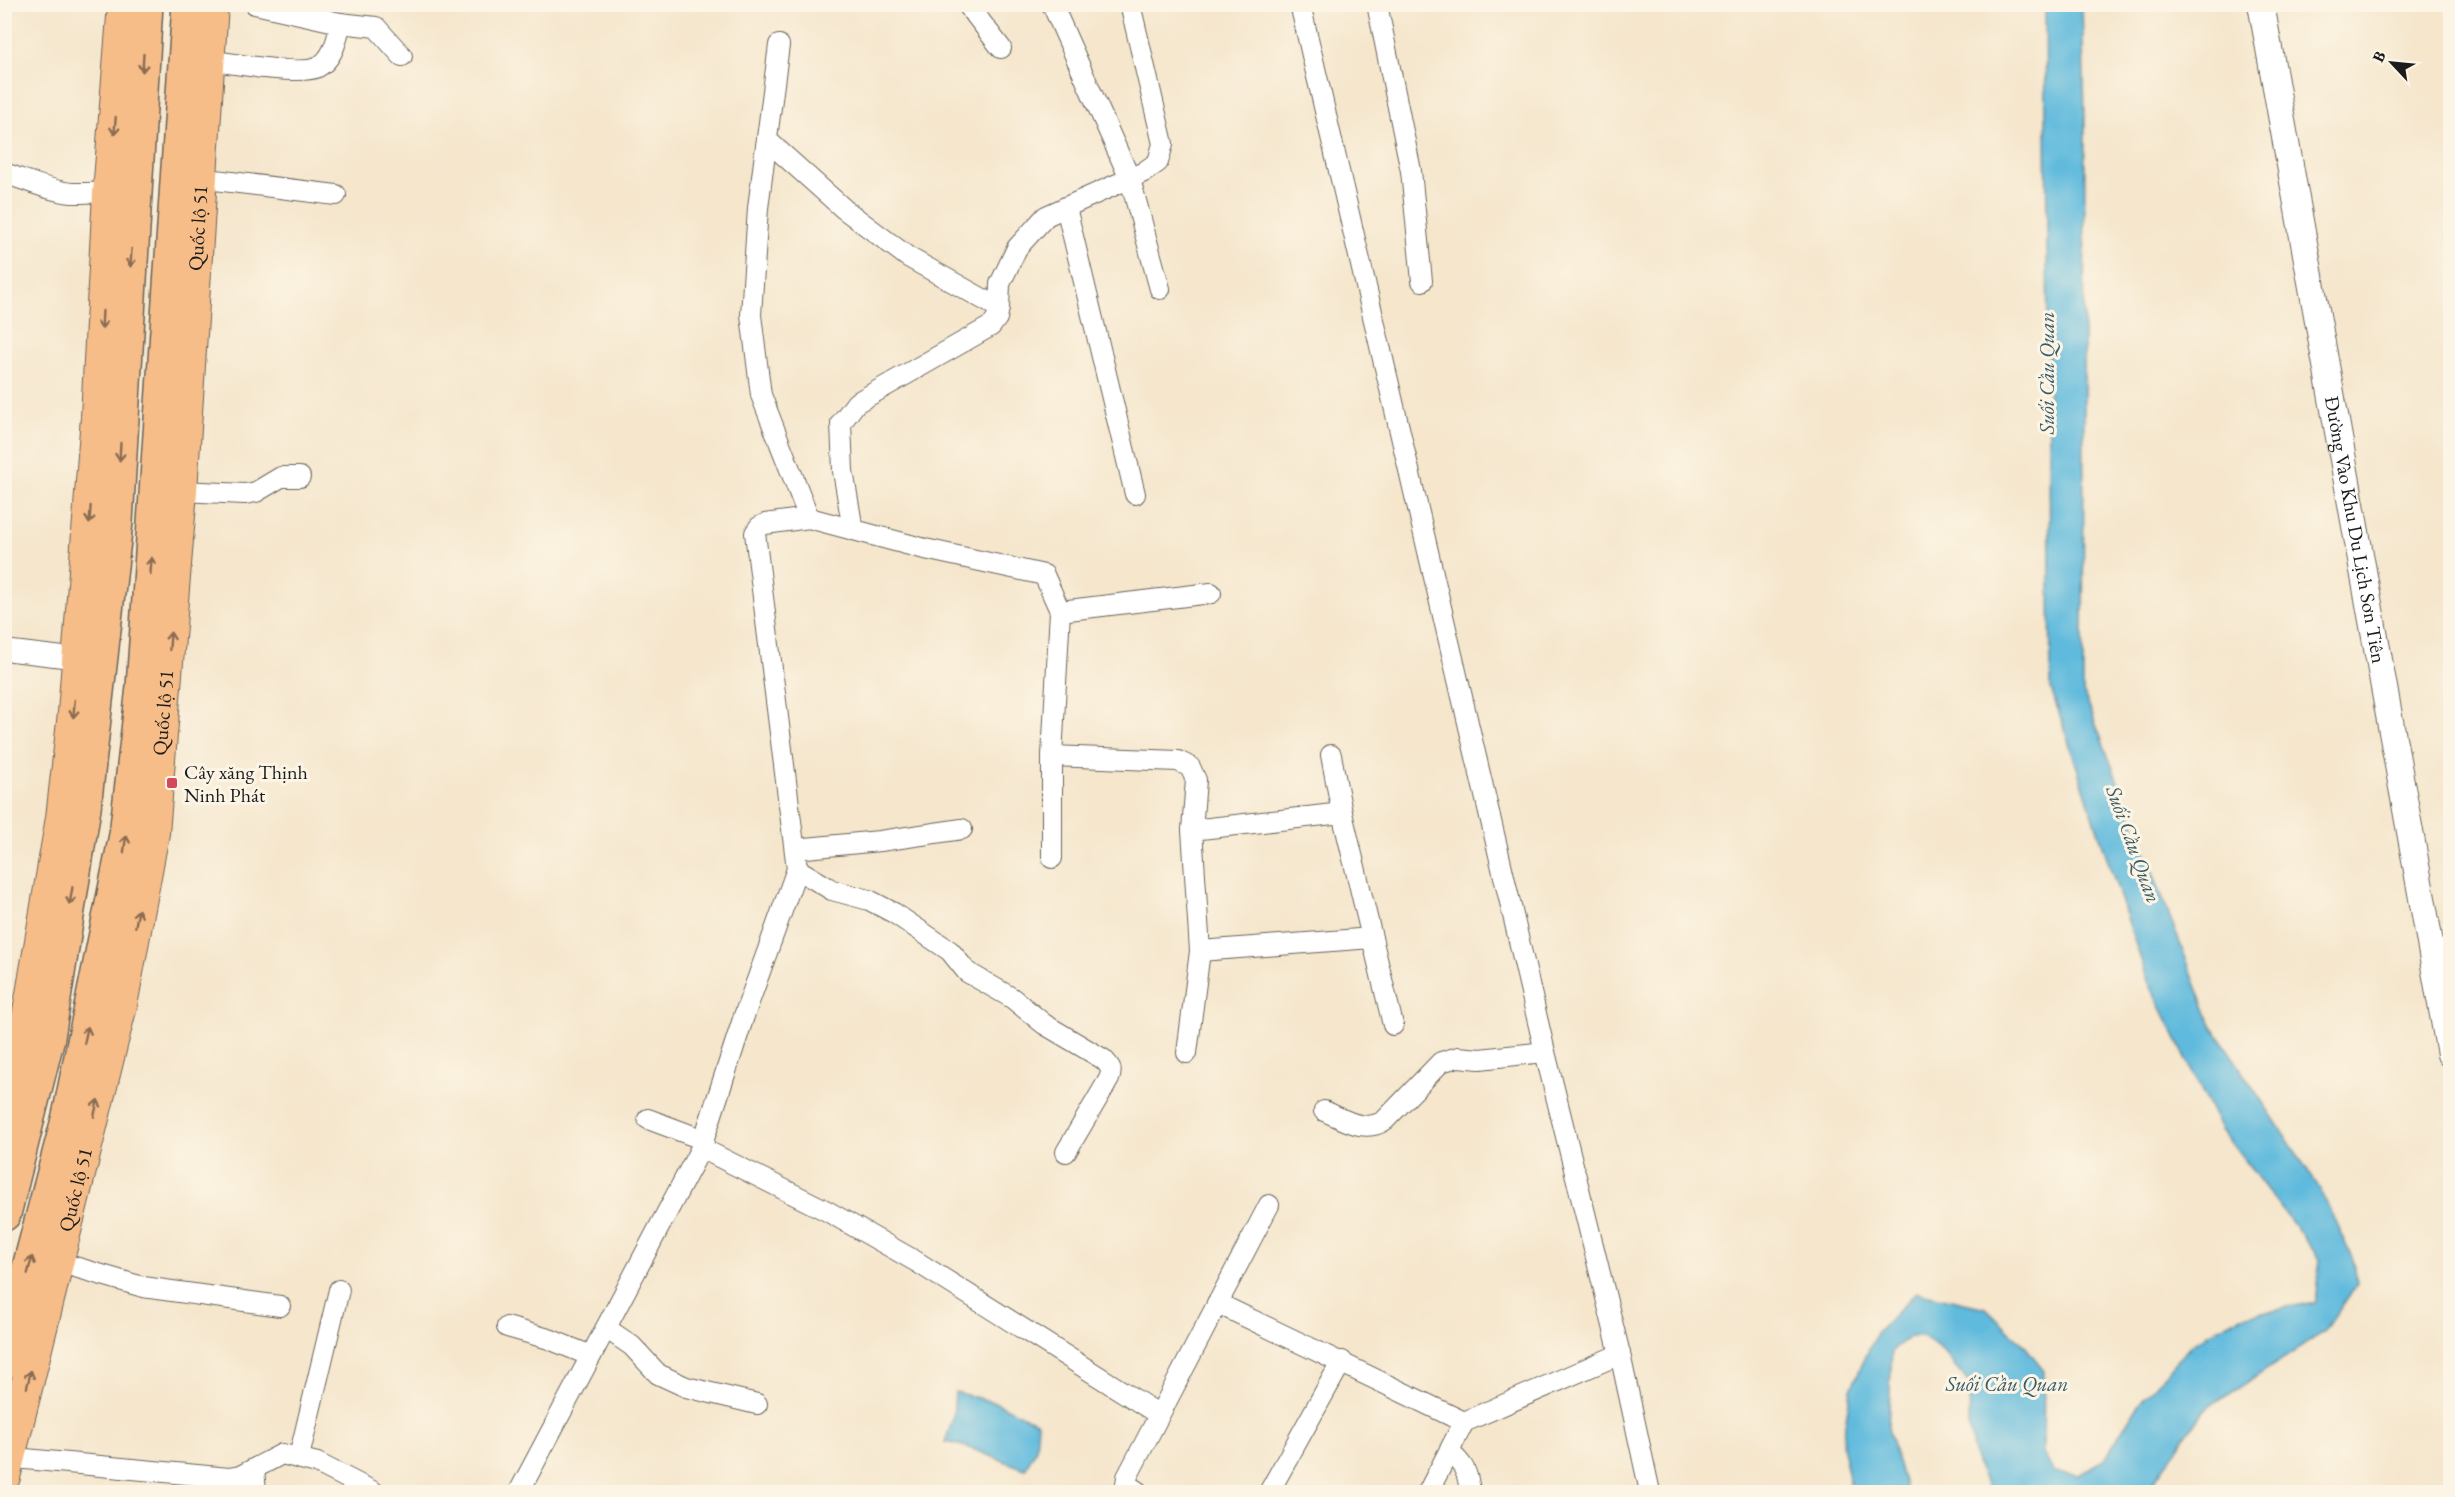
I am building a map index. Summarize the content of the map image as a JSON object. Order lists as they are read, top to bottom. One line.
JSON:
{"streets":{"highway":["Quốc lộ 51"],"street":["Đường Vào Khu Du Lịch Sơn Tiên"]},"water":["Suối Cầu Quan"],"places":{"transit":["Cây xăng Thịnh Ninh Phát"]},"north":"top left"}
